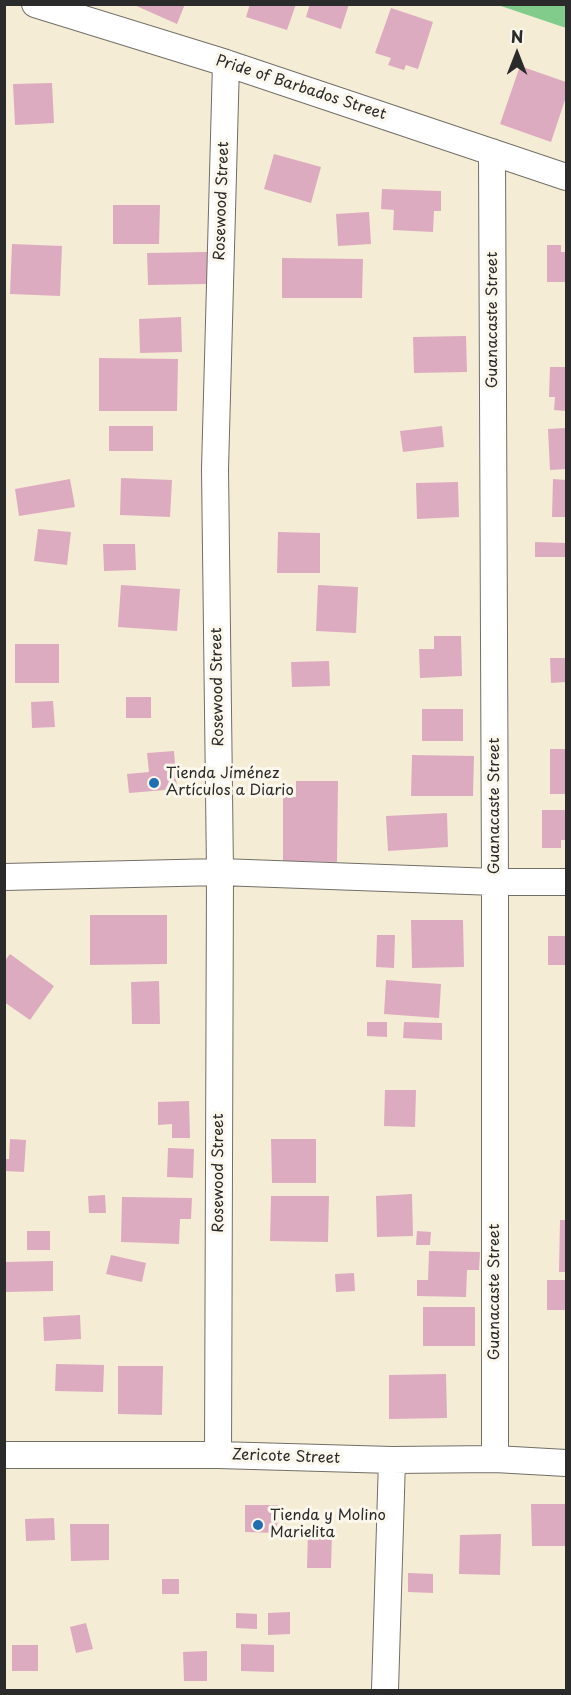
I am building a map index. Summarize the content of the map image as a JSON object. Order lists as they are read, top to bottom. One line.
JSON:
{"streets":{"street":["Pride of Barbados Street","Rosewood Street","Guanacaste Street","Zericote Street"]},"crossings":[["Pride of Barbados Street","Rosewood Street"],["Pride of Barbados Street","Guanacaste Street"],["Rosewood Street","Zericote Street"],["Guanacaste Street","Zericote Street"]],"places":["Tienda Jiménez Artículos a Diario","Tienda y Molino Marielita"],"north":"top"}
